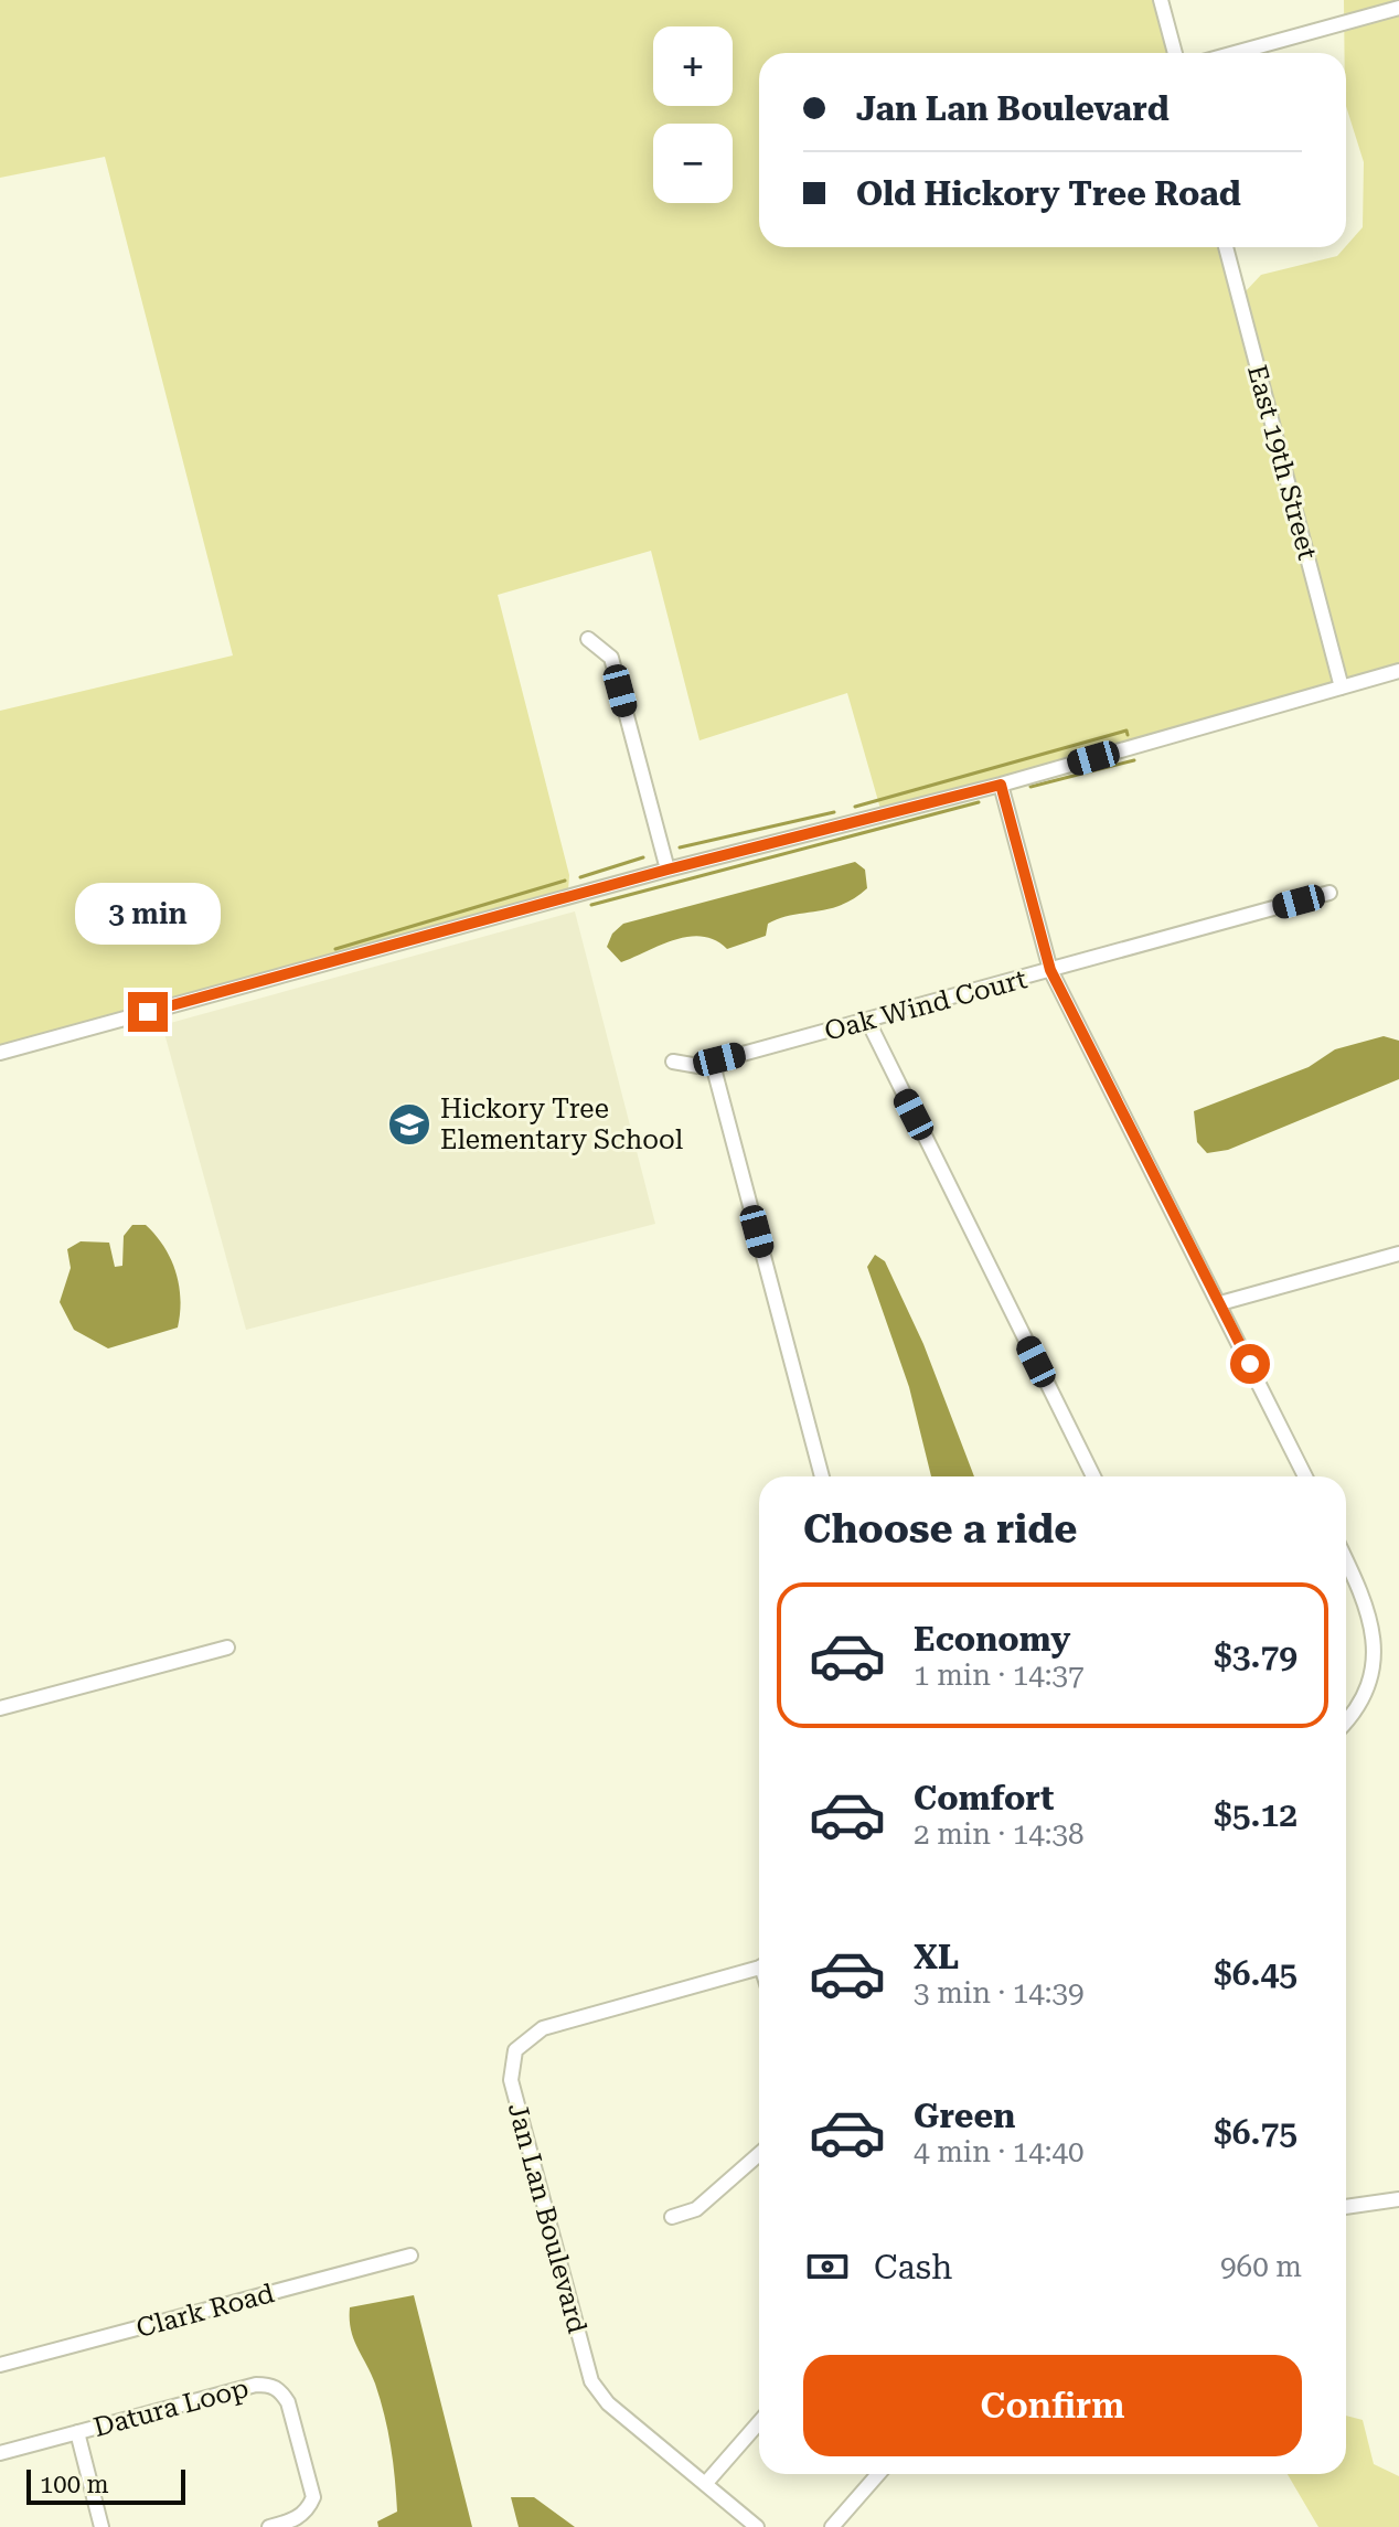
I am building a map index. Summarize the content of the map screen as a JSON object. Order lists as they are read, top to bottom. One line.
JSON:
{"streets":{"street":["East 19th Street","Oak Wind Court","Jan Lan Boulevard","Clark Road","Datura Loop"]},"places":{"school or university":["Hickory Tree Elementary School"]},"scale_bar":"100 m","page":{"map_buttons":["+","−"],"banner":["Jan Lan Boulevard","Old Hickory Tree Road"],"bubble":"3 min","heading":"Choose a ride","list":[{"name":"Economy","note":"1 min · 14:37","value":"$3.79"},{"name":"Comfort","note":"2 min · 14:38","value":"$5.12"},{"name":"XL","note":"3 min · 14:39","value":"$6.45"},{"name":"Green","note":"4 min · 14:40","value":"$6.75"}],"pay":["Cash","960 m"],"buttons":"Confirm","scale":"100 m"}}
